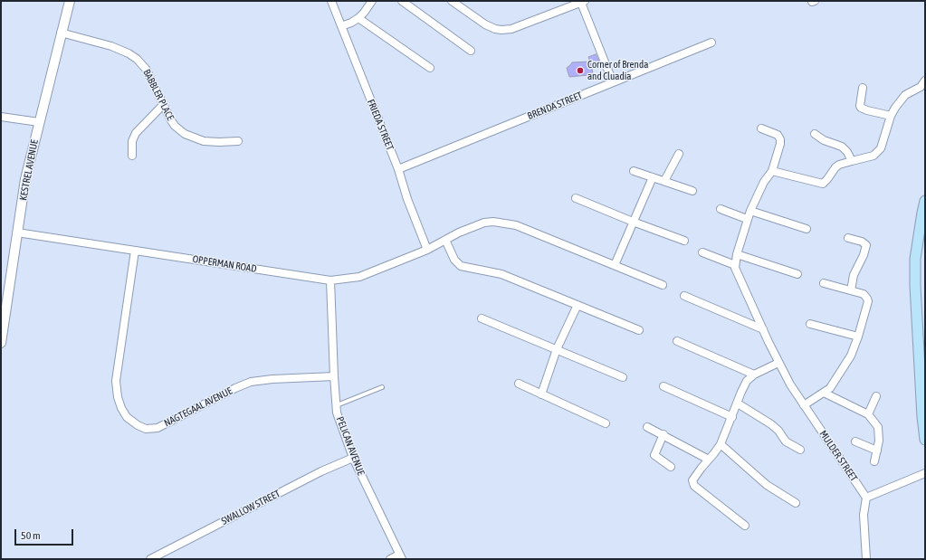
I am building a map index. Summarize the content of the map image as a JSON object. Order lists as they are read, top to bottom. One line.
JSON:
{"streets":{"street":["BABBLER PLACE","BRENDA STREET","FRIEDA STREET","KESTREL AVENUE","OPPERMAN ROAD","NAGTEGAAL AVENUE","PELICAN AVENUE","MULDER STREET","SWALLOW STREET"]},"crossings":[["BABBLER PLACE","KESTREL AVENUE"],["BRENDA STREET","FRIEDA STREET"],["FRIEDA STREET","OPPERMAN ROAD"],["KESTREL AVENUE","OPPERMAN ROAD"],["OPPERMAN ROAD","NAGTEGAAL AVENUE"],["OPPERMAN ROAD","PELICAN AVENUE"],["NAGTEGAAL AVENUE","PELICAN AVENUE"],["PELICAN AVENUE","SWALLOW STREET"]],"places":["Corner of Brenda and Cluadia"],"scale_bar":"50 m"}
